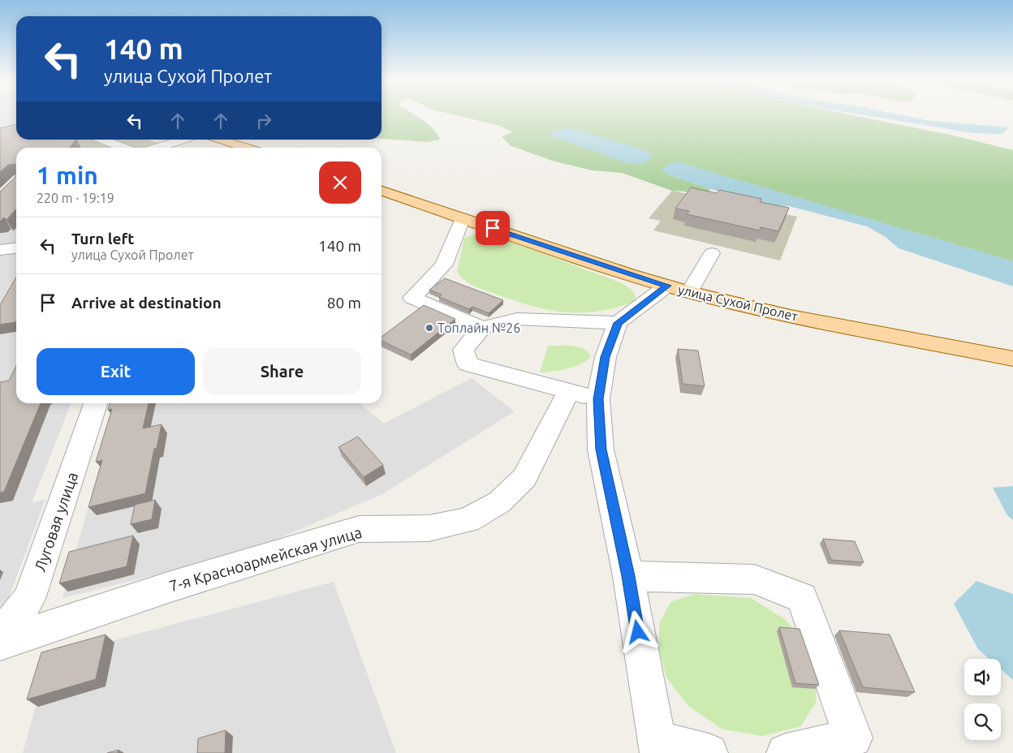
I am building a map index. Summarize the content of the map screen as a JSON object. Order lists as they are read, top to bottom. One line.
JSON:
{"streets":{"main road":["улица Сухой Пролет"],"street":["Луговая улица","7-я Красноармейская улица"]},"places":["Топлайн №26"],"page":{"turn":["140 m","улица Сухой Пролет"],"heading":["1 min","220 m · 19:19"],"list":[{"name":"Turn left","note":"улица Сухой Пролет","value":"140 m"},{"name":"Arrive at destination","value":"80 m"}],"buttons":["Exit","Share"]}}
